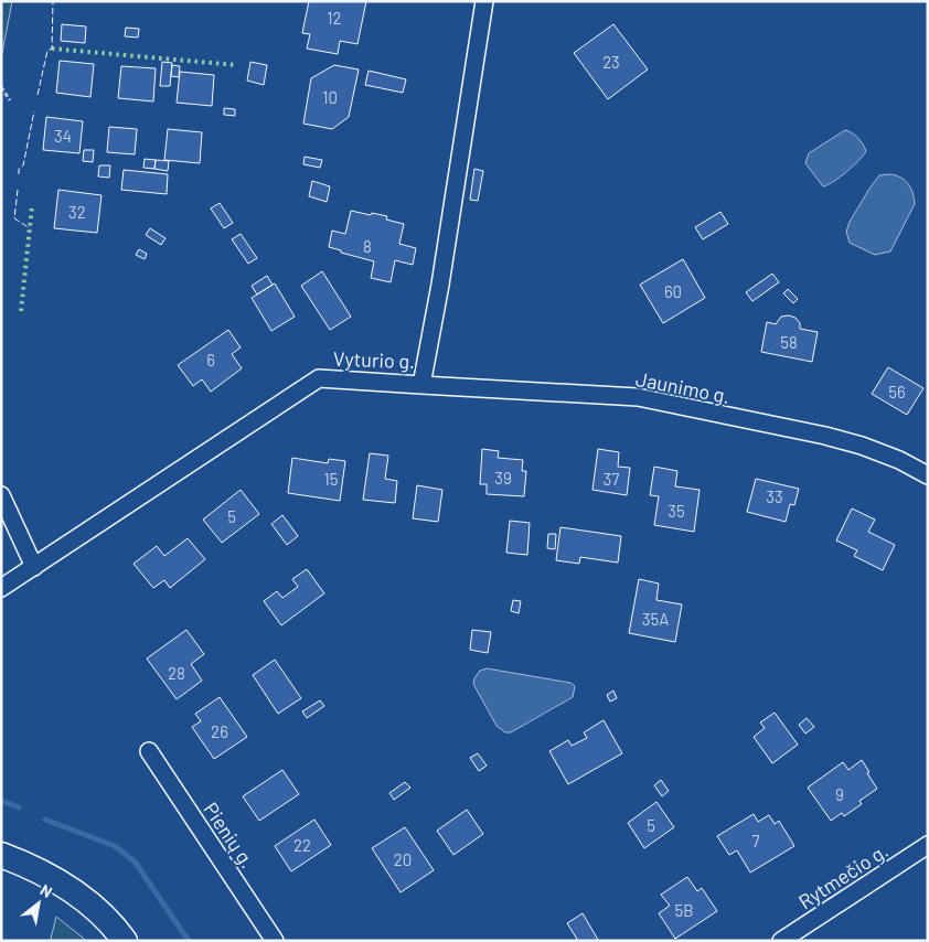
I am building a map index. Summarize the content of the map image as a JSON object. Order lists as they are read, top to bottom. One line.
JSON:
{"streets":{"street":["Vyturio g.","Jaunimo g.","Pienių g.","Rytmečio g."]},"crossings":[["Vyturio g.","Jaunimo g."]],"house_numbers":["12","23","10","34","32","8","60","58","6","56","39","15","37","33","35","5","35A","28","26","9","5","7","22","20","5B"],"north":"top right"}
